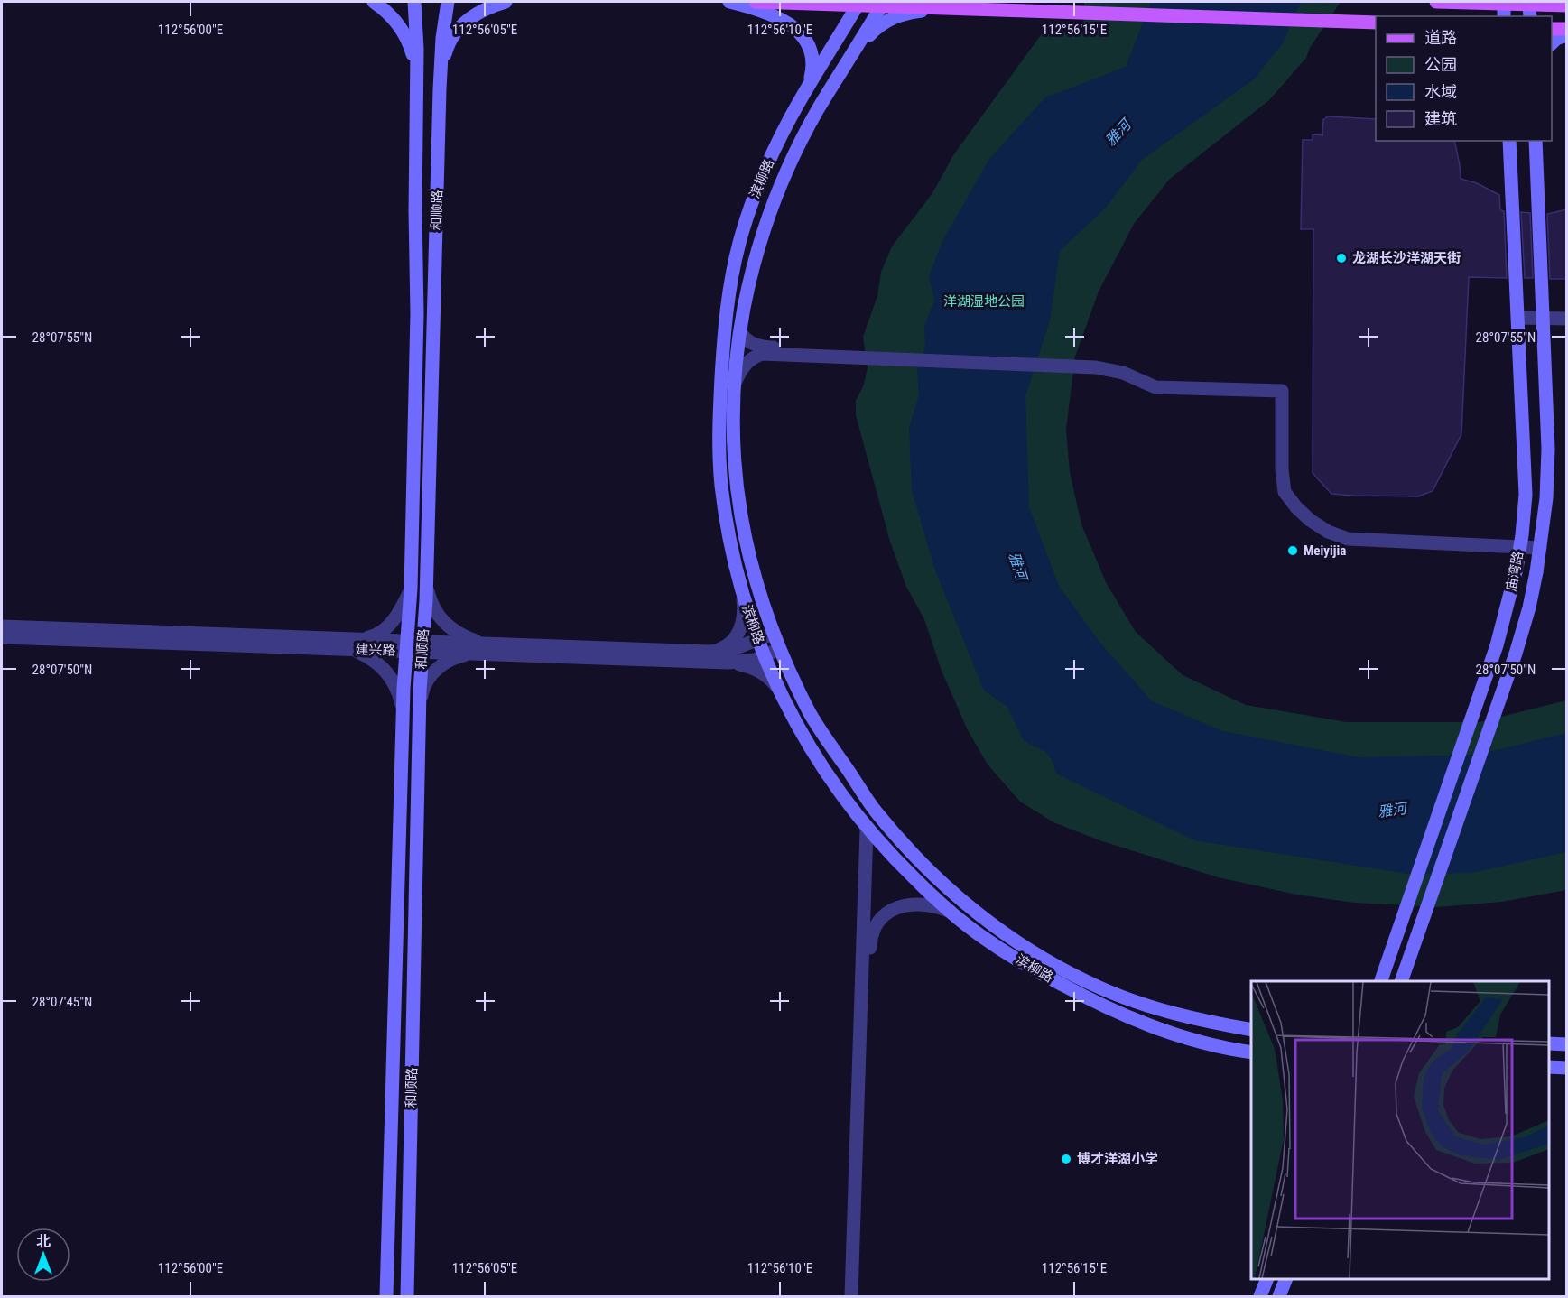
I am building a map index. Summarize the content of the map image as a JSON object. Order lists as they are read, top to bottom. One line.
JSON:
{"streets":{"main road":["滨柳路","和顺路","庙湾路"],"street":["建兴路"]},"crossings":[["滨柳路","建兴路"],["和顺路","建兴路"]],"water":["雅河"],"parks":["洋湖湿地公园"],"places":["龙湖长沙洋湖天街","Meiyijia","博才洋湖小学"],"legend":["道路","公园","水域","建筑"],"north":"top","coordinates":["112°56'00\"E","112°56'05\"E","112°56'10\"E","112°56'15\"E","28°07'55\"N","28°07'50\"N","28°07'45\"N"]}
